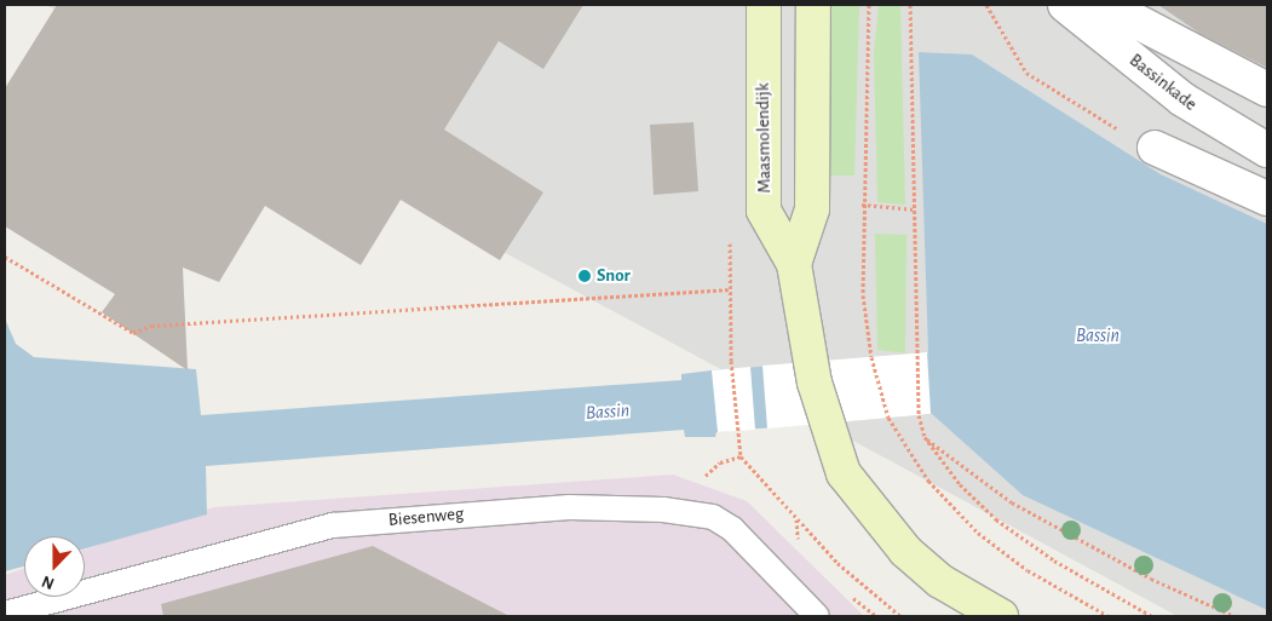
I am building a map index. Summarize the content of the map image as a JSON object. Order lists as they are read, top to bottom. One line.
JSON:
{"streets":{"main road":["Maasmolendijk"],"street":["Bassinkade"],"lane":["Biesenweg"]},"water":["Bassin"],"places":["Snor"],"north":"bottom"}
